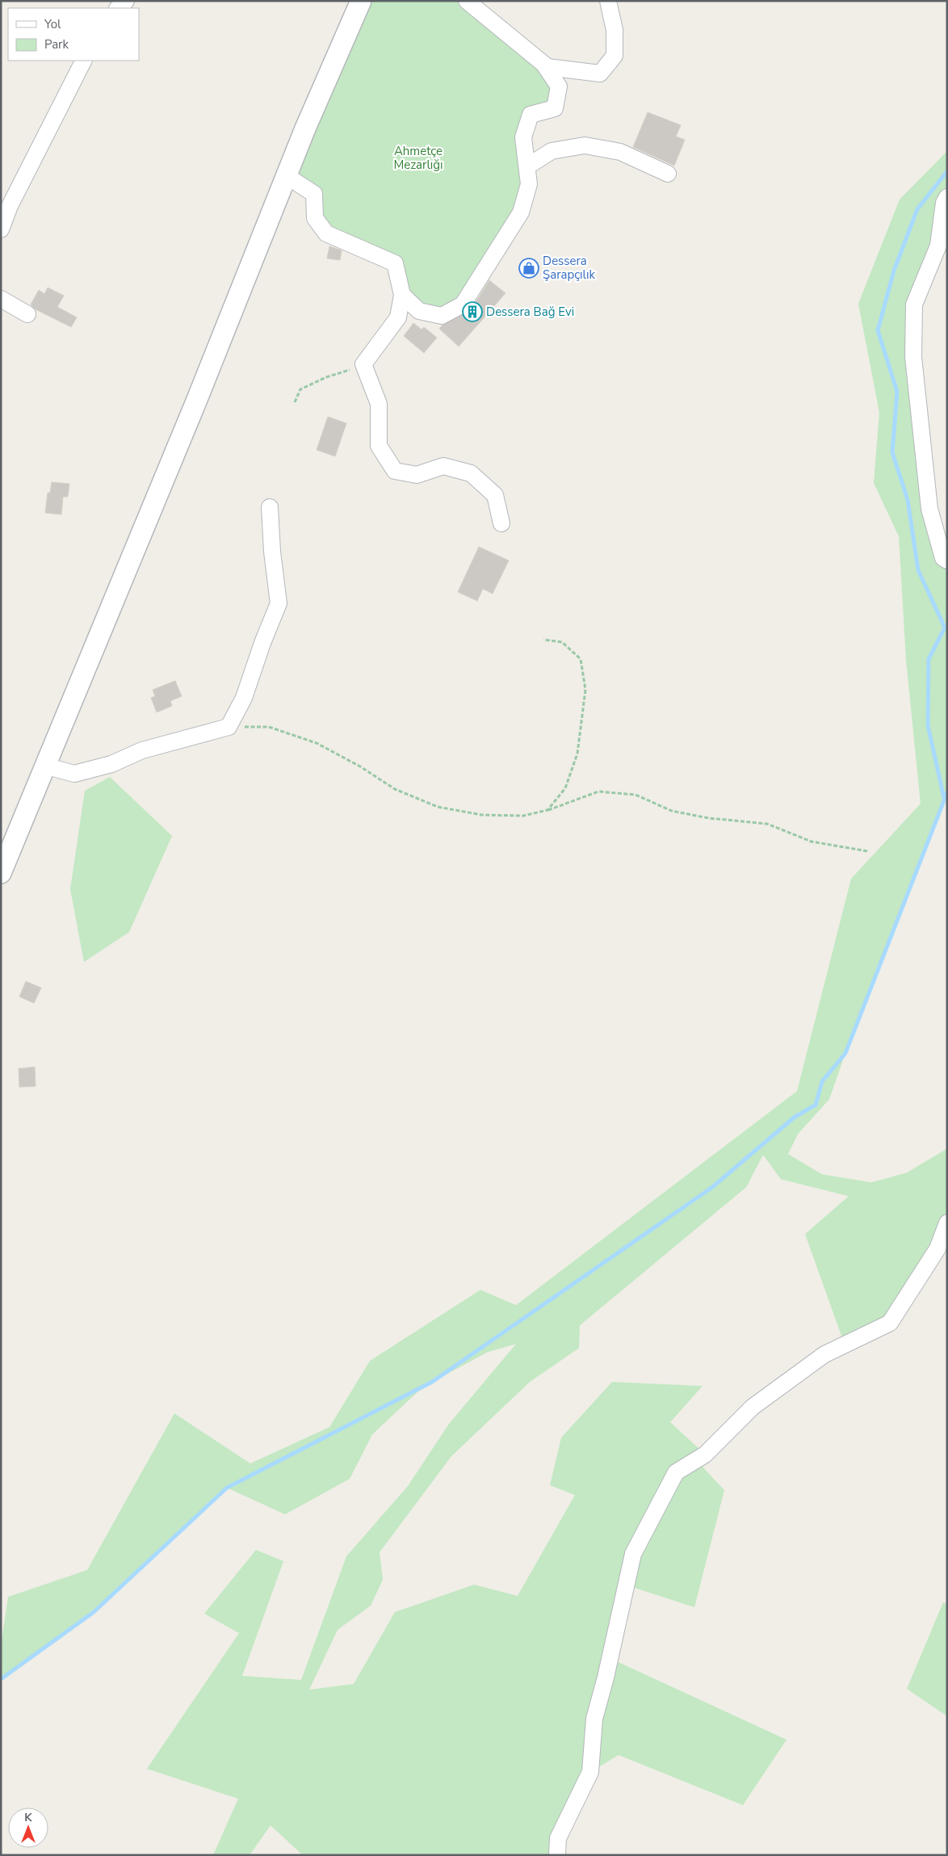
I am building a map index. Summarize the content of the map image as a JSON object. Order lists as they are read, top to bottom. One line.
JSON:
{"parks":["Ahmetçe Mezarlığı"],"places":{"shop":["Dessera Şarapçılık"],"building":["Dessera Bağ Evi"]},"legend":["Yol","Park"],"north":"top"}
